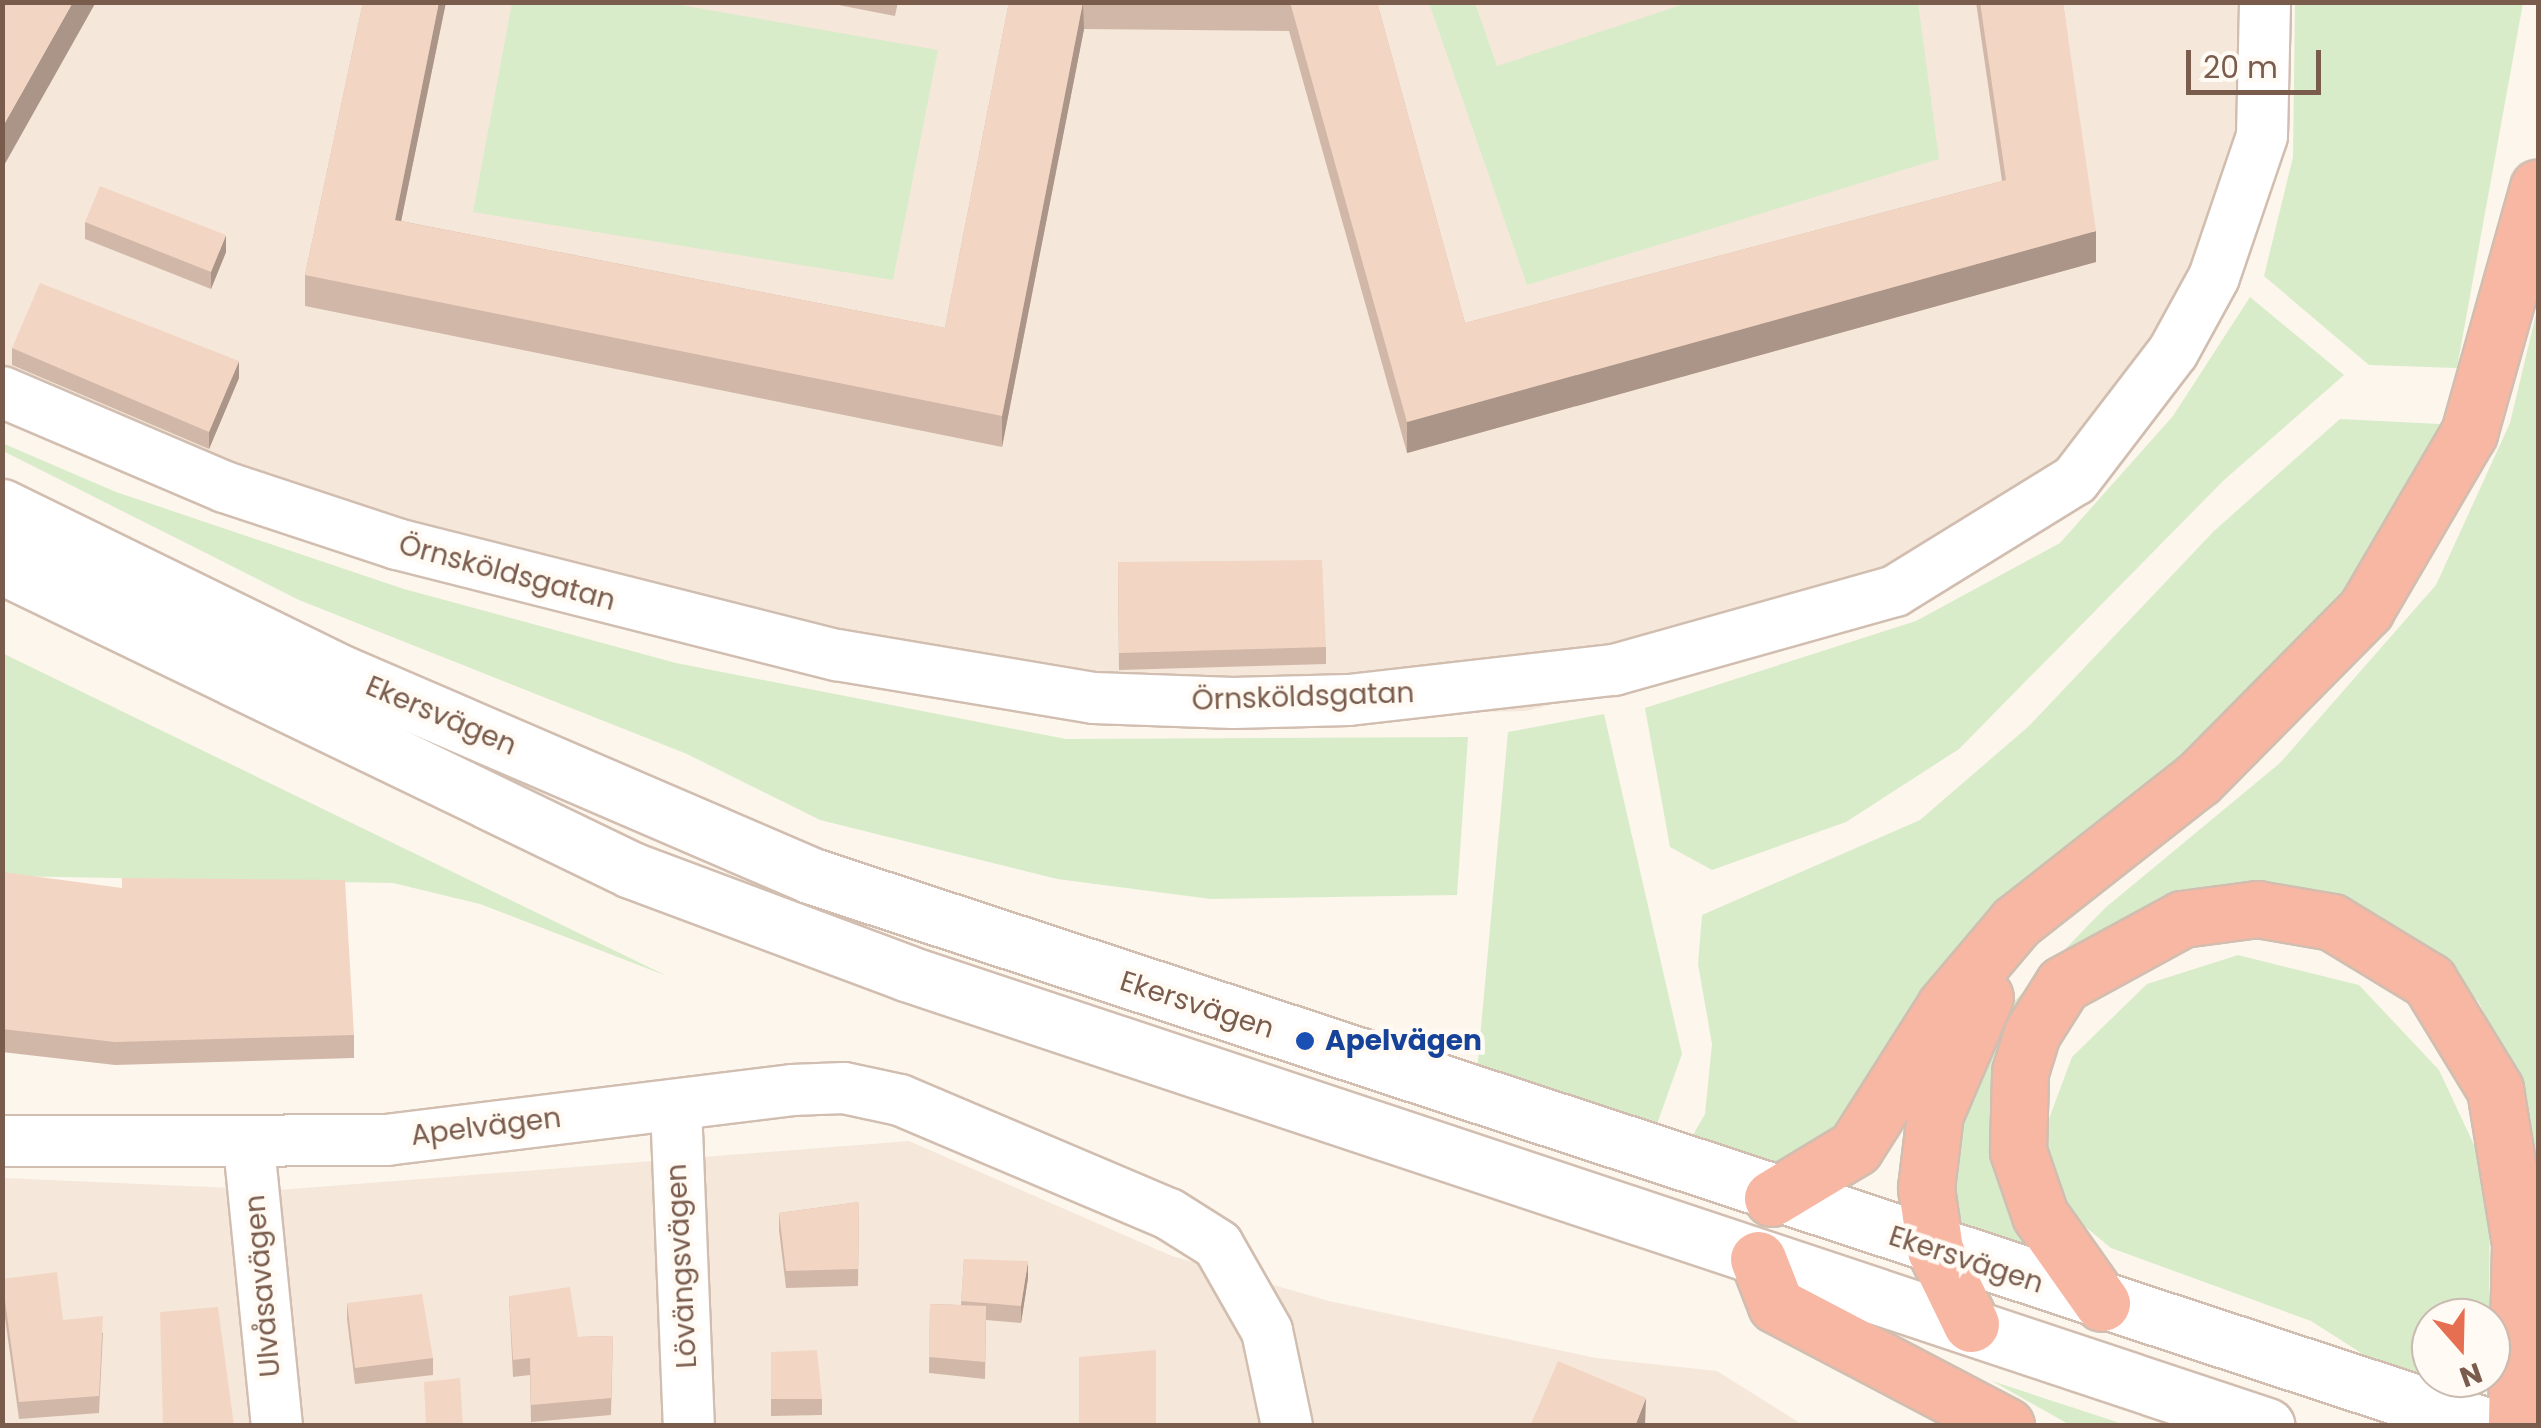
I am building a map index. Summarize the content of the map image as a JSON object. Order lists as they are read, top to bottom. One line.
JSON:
{"streets":{"main road":["Ekersvägen"],"street":["Örnsköldsgatan","Apelvägen","Lövängsvägen","Ulvåsavägen"]},"crossings":[["Apelvägen","Lövängsvägen"],["Apelvägen","Ulvåsavägen"]],"places":["Apelvägen"],"scale_bar":"20 m","north":"bottom"}
